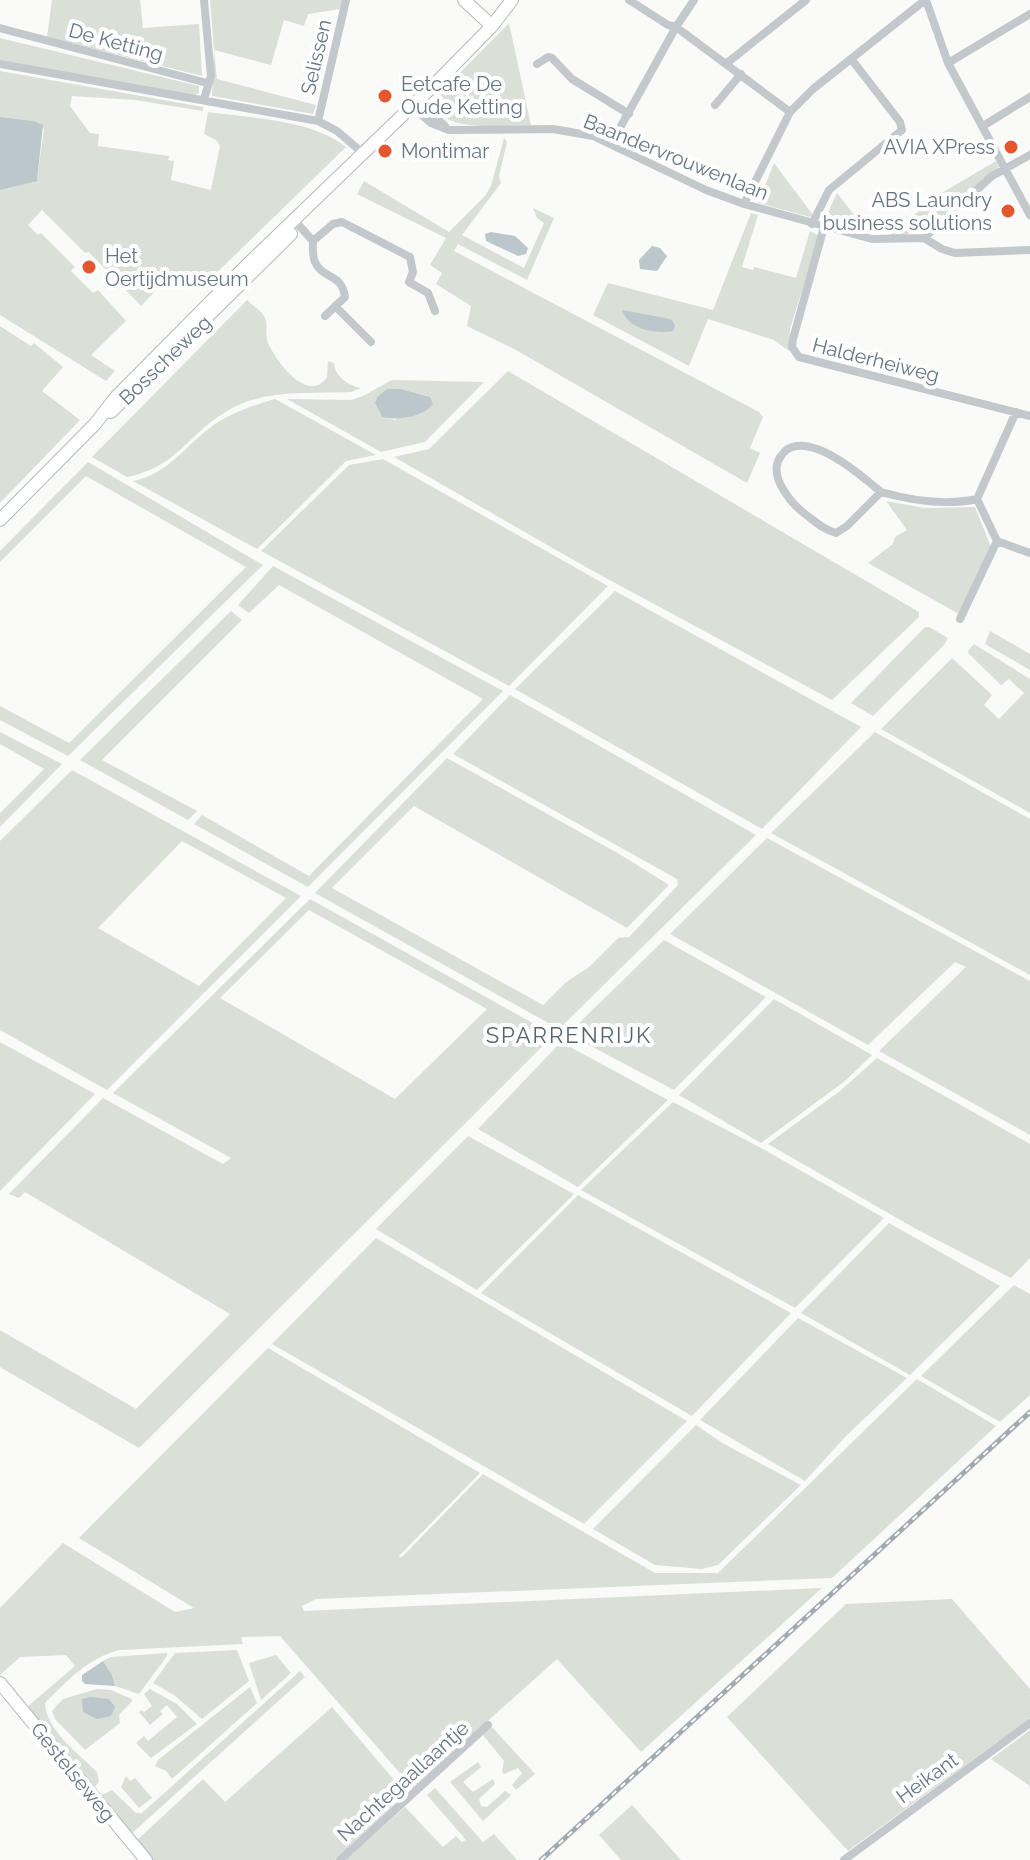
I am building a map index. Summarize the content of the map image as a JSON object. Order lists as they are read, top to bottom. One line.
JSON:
{"streets":{"main road":["Bosscheweg","Gestelseweg"],"street":["De Ketting","Selissen","Baandervrouwenlaan","Halderheiweg","Heikant","Nachtegaallaantje"]},"crossings":[["De Ketting","Selissen"],["De Ketting","Bosscheweg"],["Baandervrouwenlaan","Bosscheweg"],["Baandervrouwenlaan","Halderheiweg"]],"districts":["SPARRENRIJK"],"places":["Eetcafe De Oude Ketting","AVIA XPress","Montimar","ABS Laundry business solutions","Het Oertijdmuseum"]}
